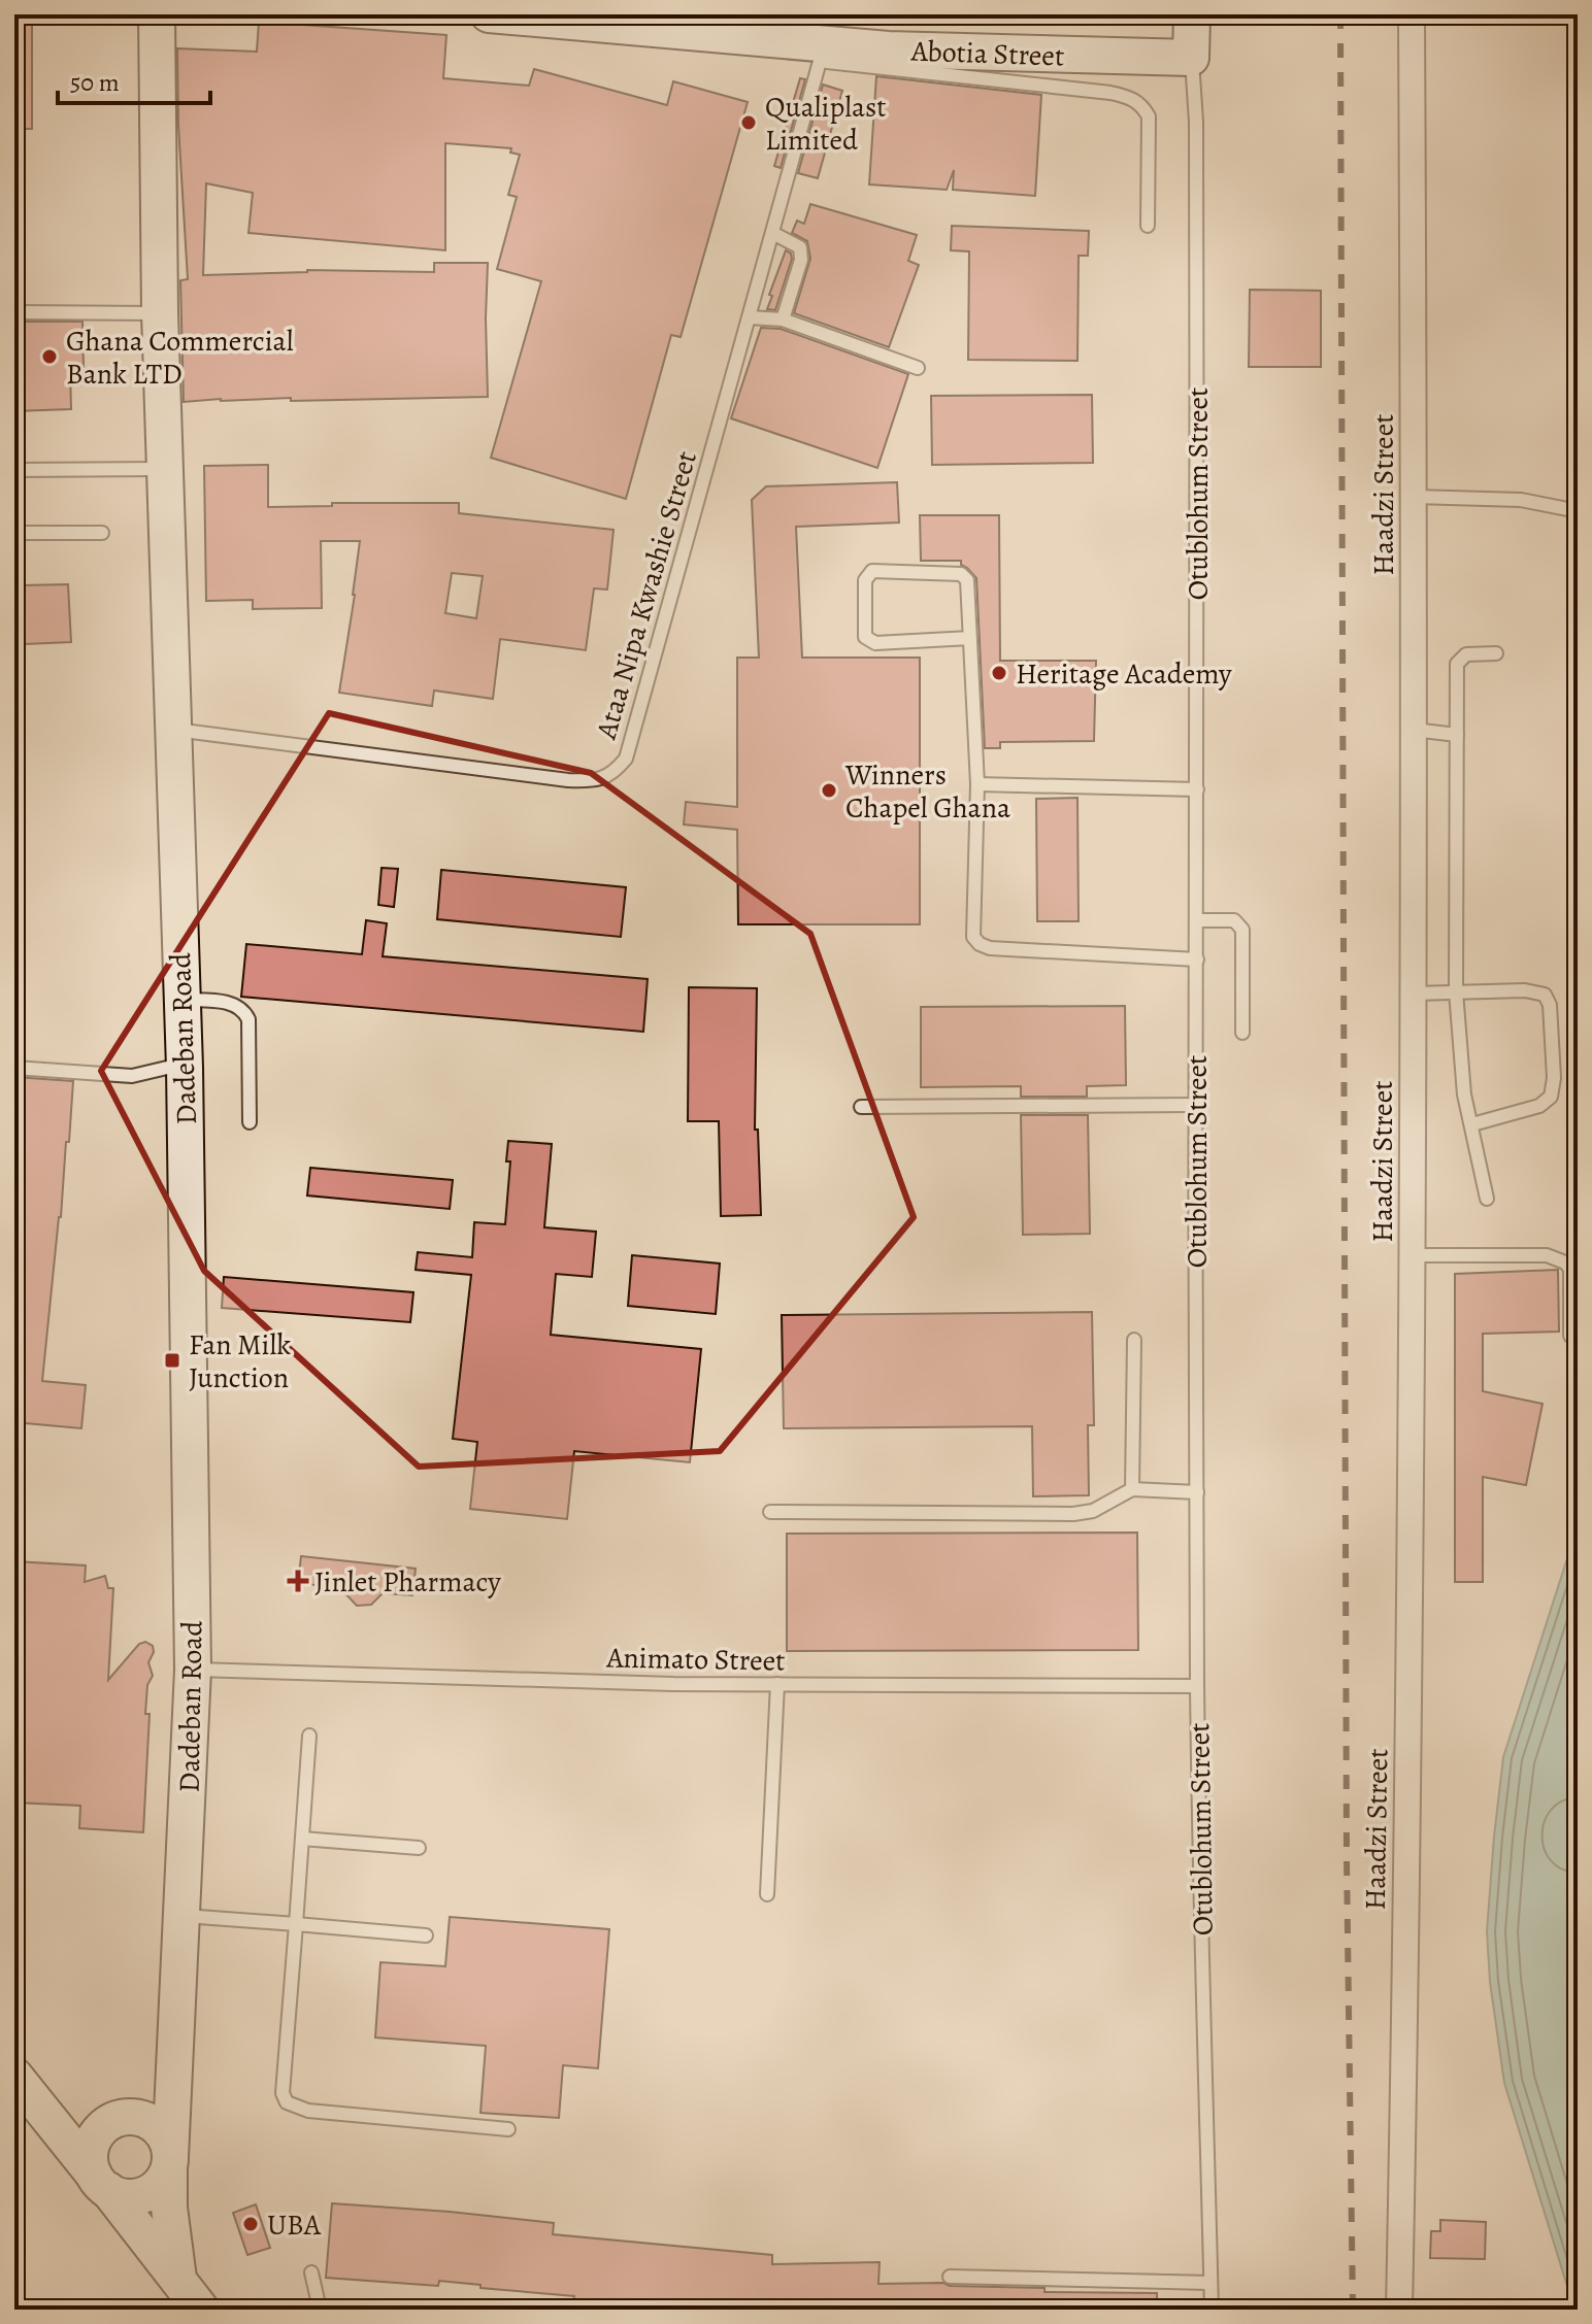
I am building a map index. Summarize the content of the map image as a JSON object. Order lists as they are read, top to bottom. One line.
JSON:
{"streets":{"street":["Abotia Street","Otublohum Street","Haadzi Street","Dadeban Road"],"lane":["Ataa Nipa Kwashie Street","Animato Street"]},"crossings":[["Abotia Street","Otublohum Street"],["Abotia Street","Ataa Nipa Kwashie Street"],["Otublohum Street","Animato Street"],["Ataa Nipa Kwashie Street","Dadeban Road"],["Dadeban Road","Animato Street"]],"places":{"other":["Qualiplast Limited","Ghana Commercial Bank LTD","Heritage Academy","Winners Chapel Ghana","UBA"],"transit":["Fan Milk Junction"],"health":["Jinlet Pharmacy"]},"scale_bar":"50 m"}
